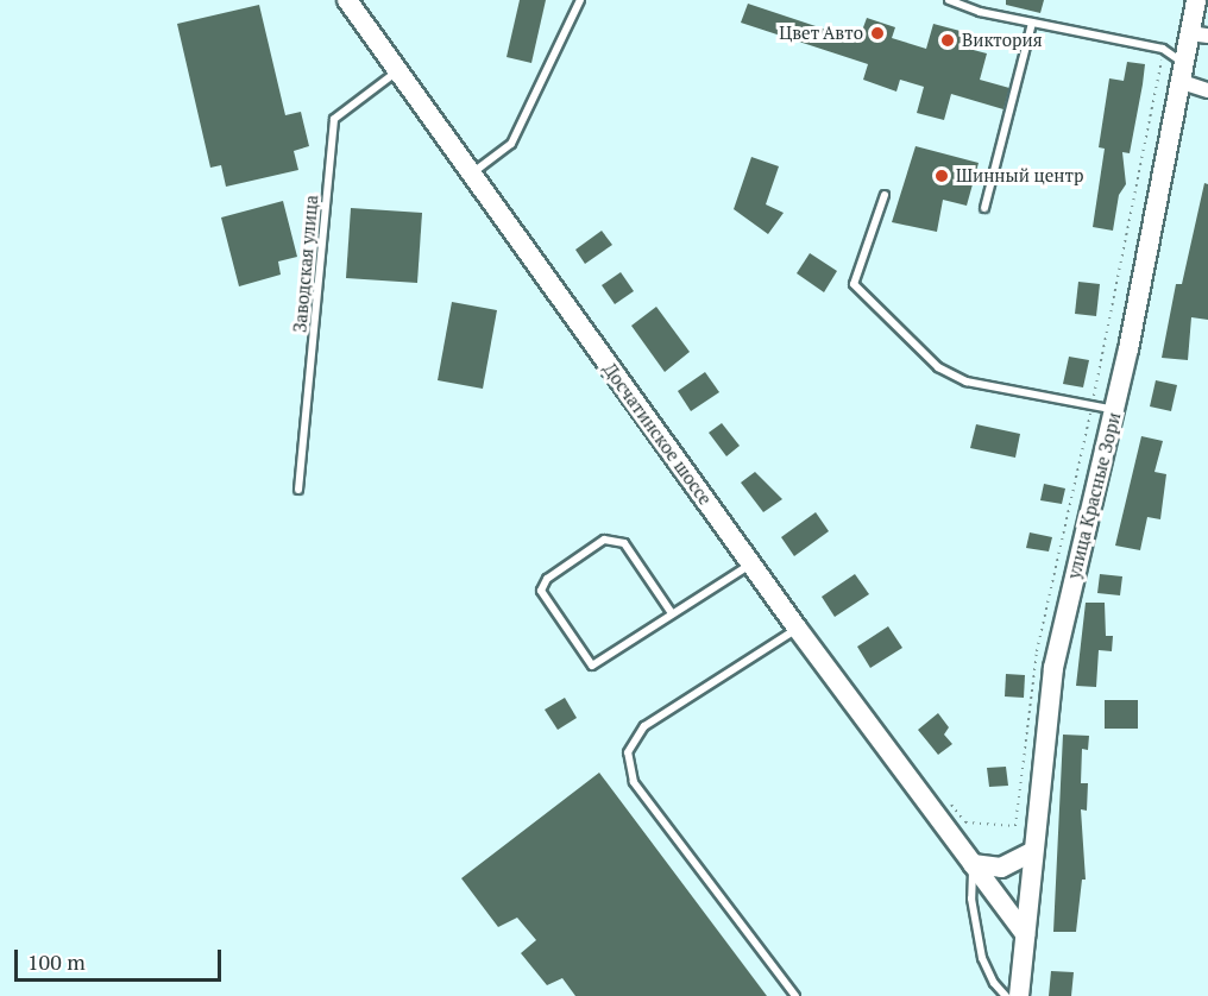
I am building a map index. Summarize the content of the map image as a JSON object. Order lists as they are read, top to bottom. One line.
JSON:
{"streets":{"street":["Досчатинское шоссе","улица Красные Зори"],"lane":["Заводская улица"]},"crossings":[["Заводская улица","Досчатинское шоссе"],["Досчатинское шоссе","улица Красные Зори"]],"places":["Цвет Авто","Виктория","Шинный центр"],"scale_bar":"100 m"}
